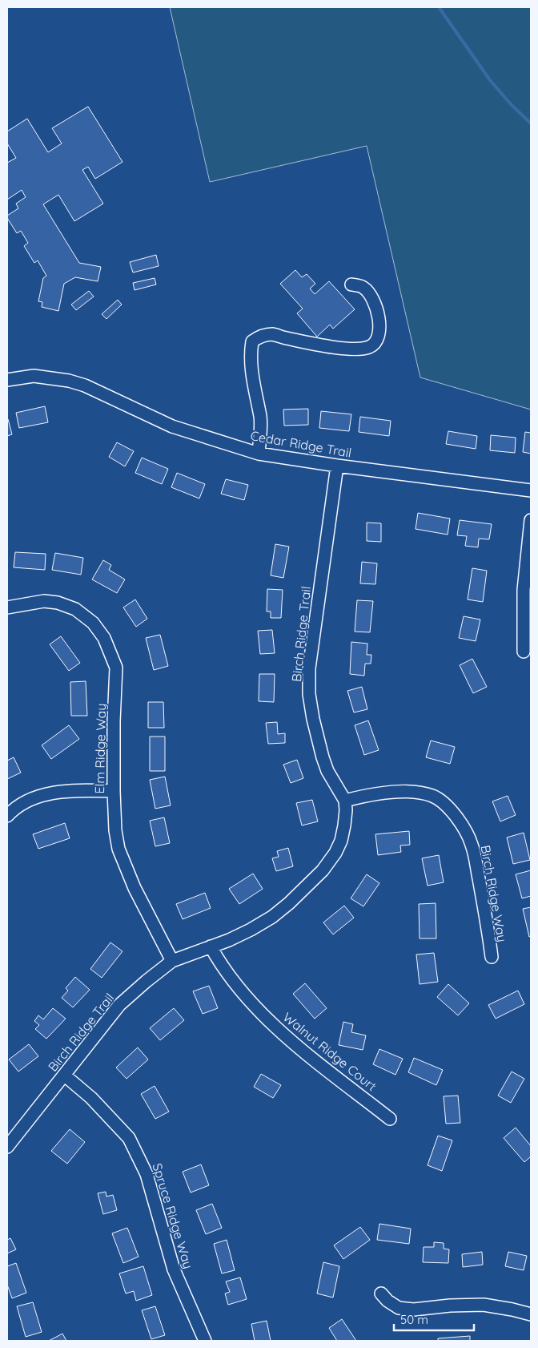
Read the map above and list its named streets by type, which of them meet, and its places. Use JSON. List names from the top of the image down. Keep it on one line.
{"streets":{"street":["Cedar Ridge Trail","Birch Ridge Trail","Elm Ridge Way","Birch Ridge Way","Walnut Ridge Court","Spruce Ridge Way"]},"crossings":[["Cedar Ridge Trail","Birch Ridge Trail"],["Birch Ridge Trail","Elm Ridge Way"],["Birch Ridge Trail","Birch Ridge Way"],["Birch Ridge Trail","Walnut Ridge Court"],["Birch Ridge Trail","Spruce Ridge Way"]],"scale_bar":"50 m"}
